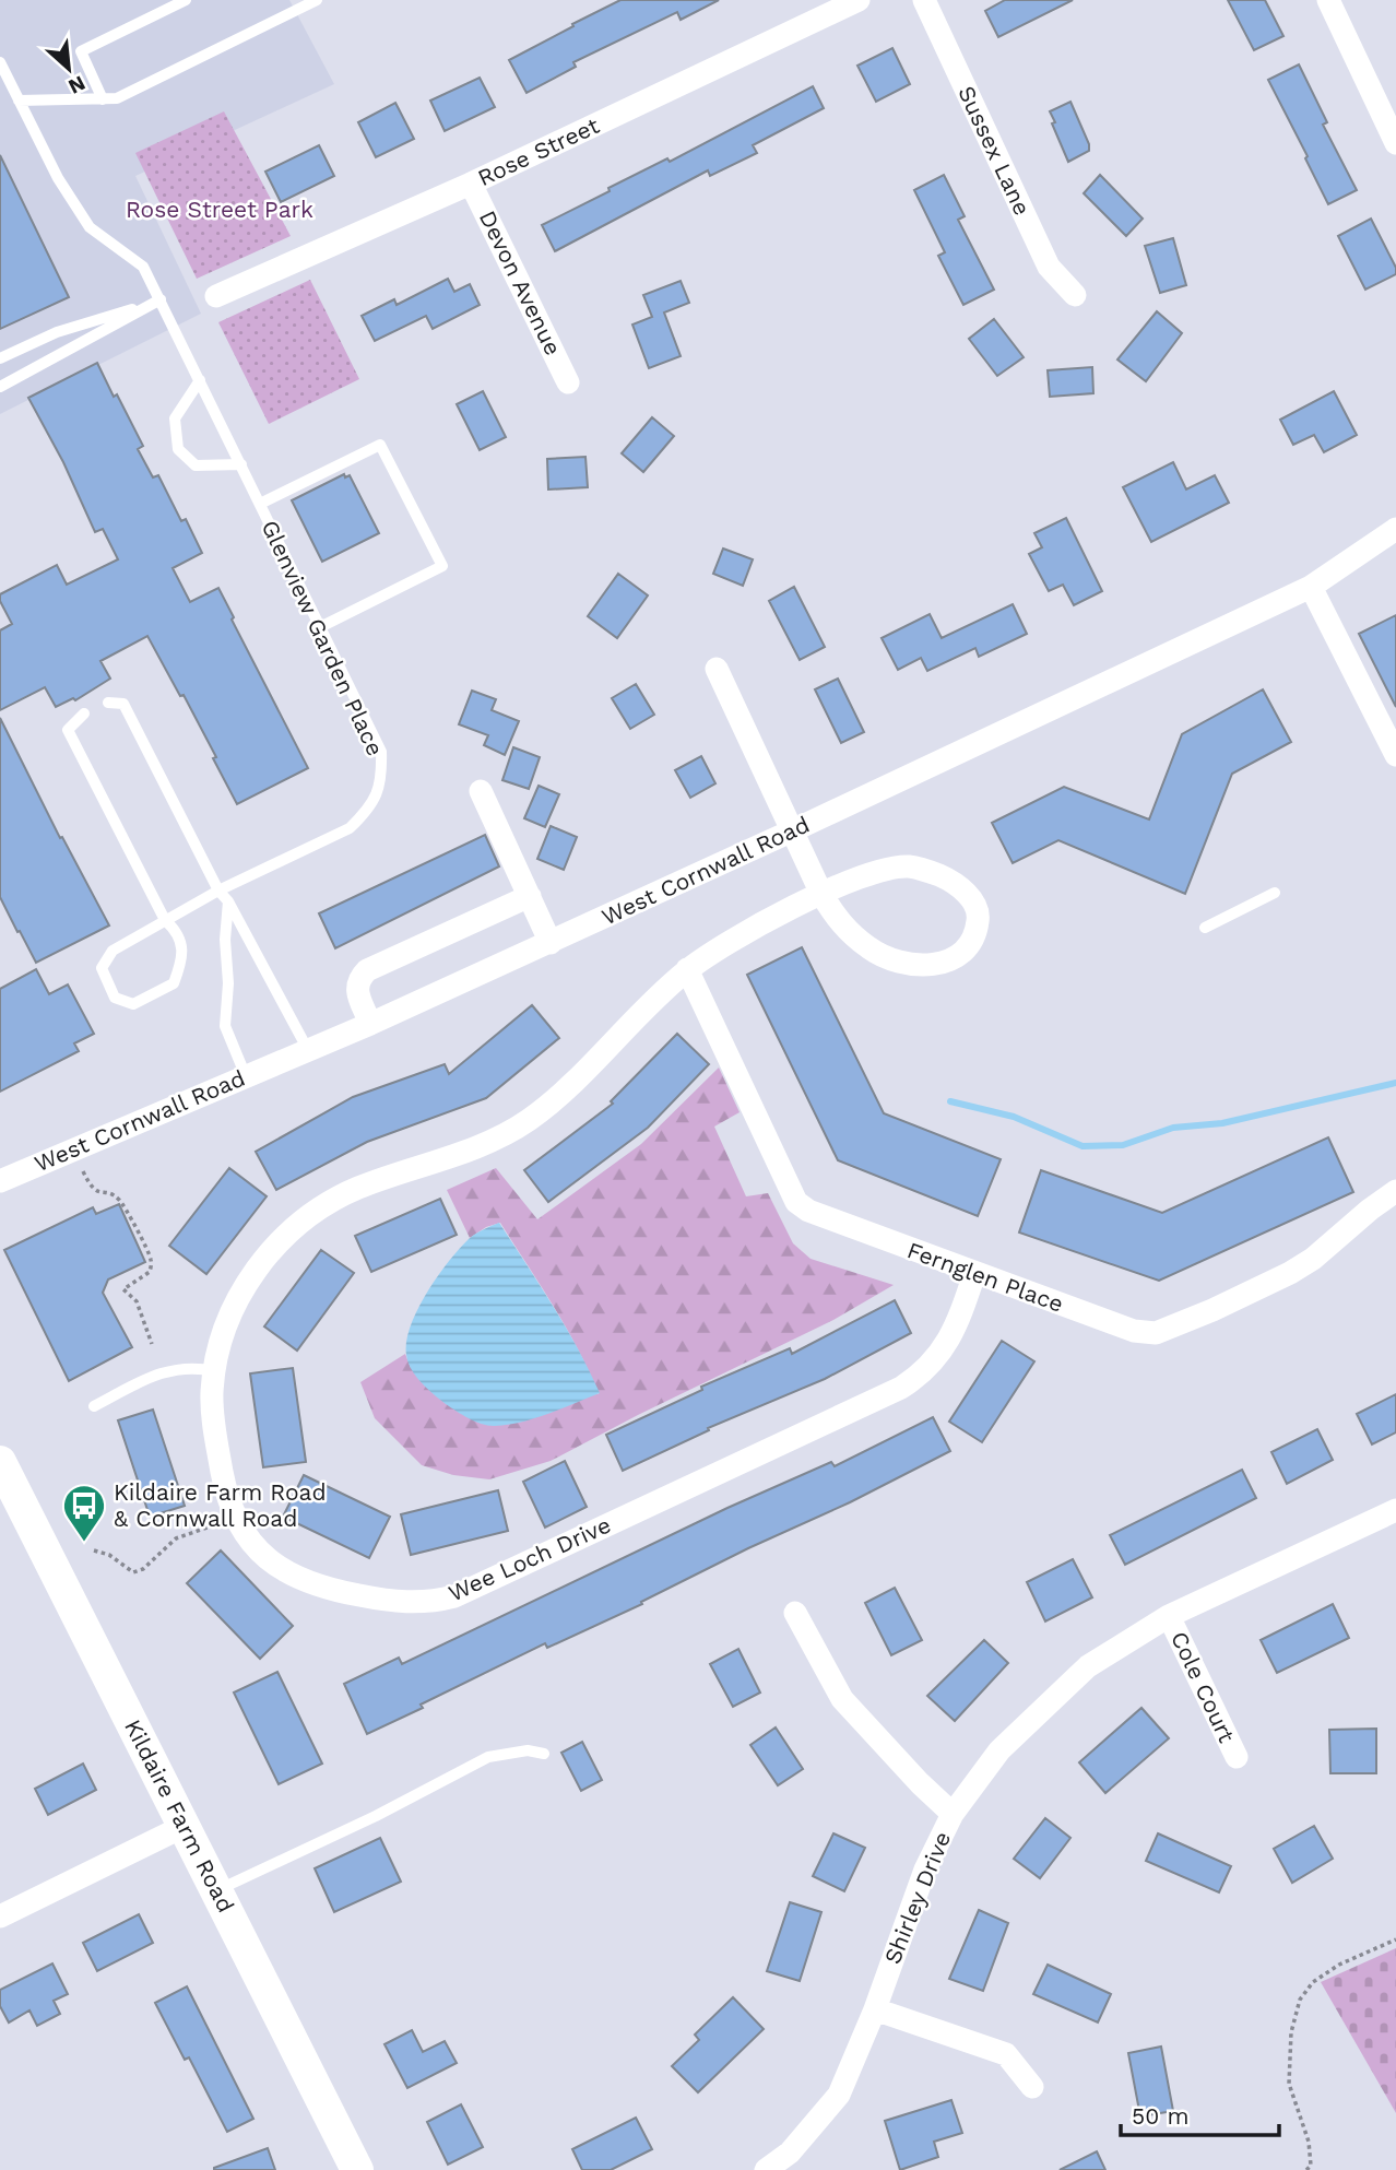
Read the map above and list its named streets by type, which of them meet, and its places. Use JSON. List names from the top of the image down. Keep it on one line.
{"streets":{"main road":["Kildaire Farm Road"],"street":["Sussex Lane","Rose Street","Devon Avenue","West Cornwall Road","Fernglen Place","Wee Loch Drive","Cole Court","Shirley Drive"],"lane":["Glenview Garden Place"]},"crossings":[["Rose Street","Devon Avenue"],["Fernglen Place","Wee Loch Drive"],["Cole Court","Shirley Drive"]],"parks":["Rose Street Park"],"places":{"bus stop":["Kildaire Farm Road & Cornwall Road"]},"scale_bar":"50 m","north":"bottom right"}
